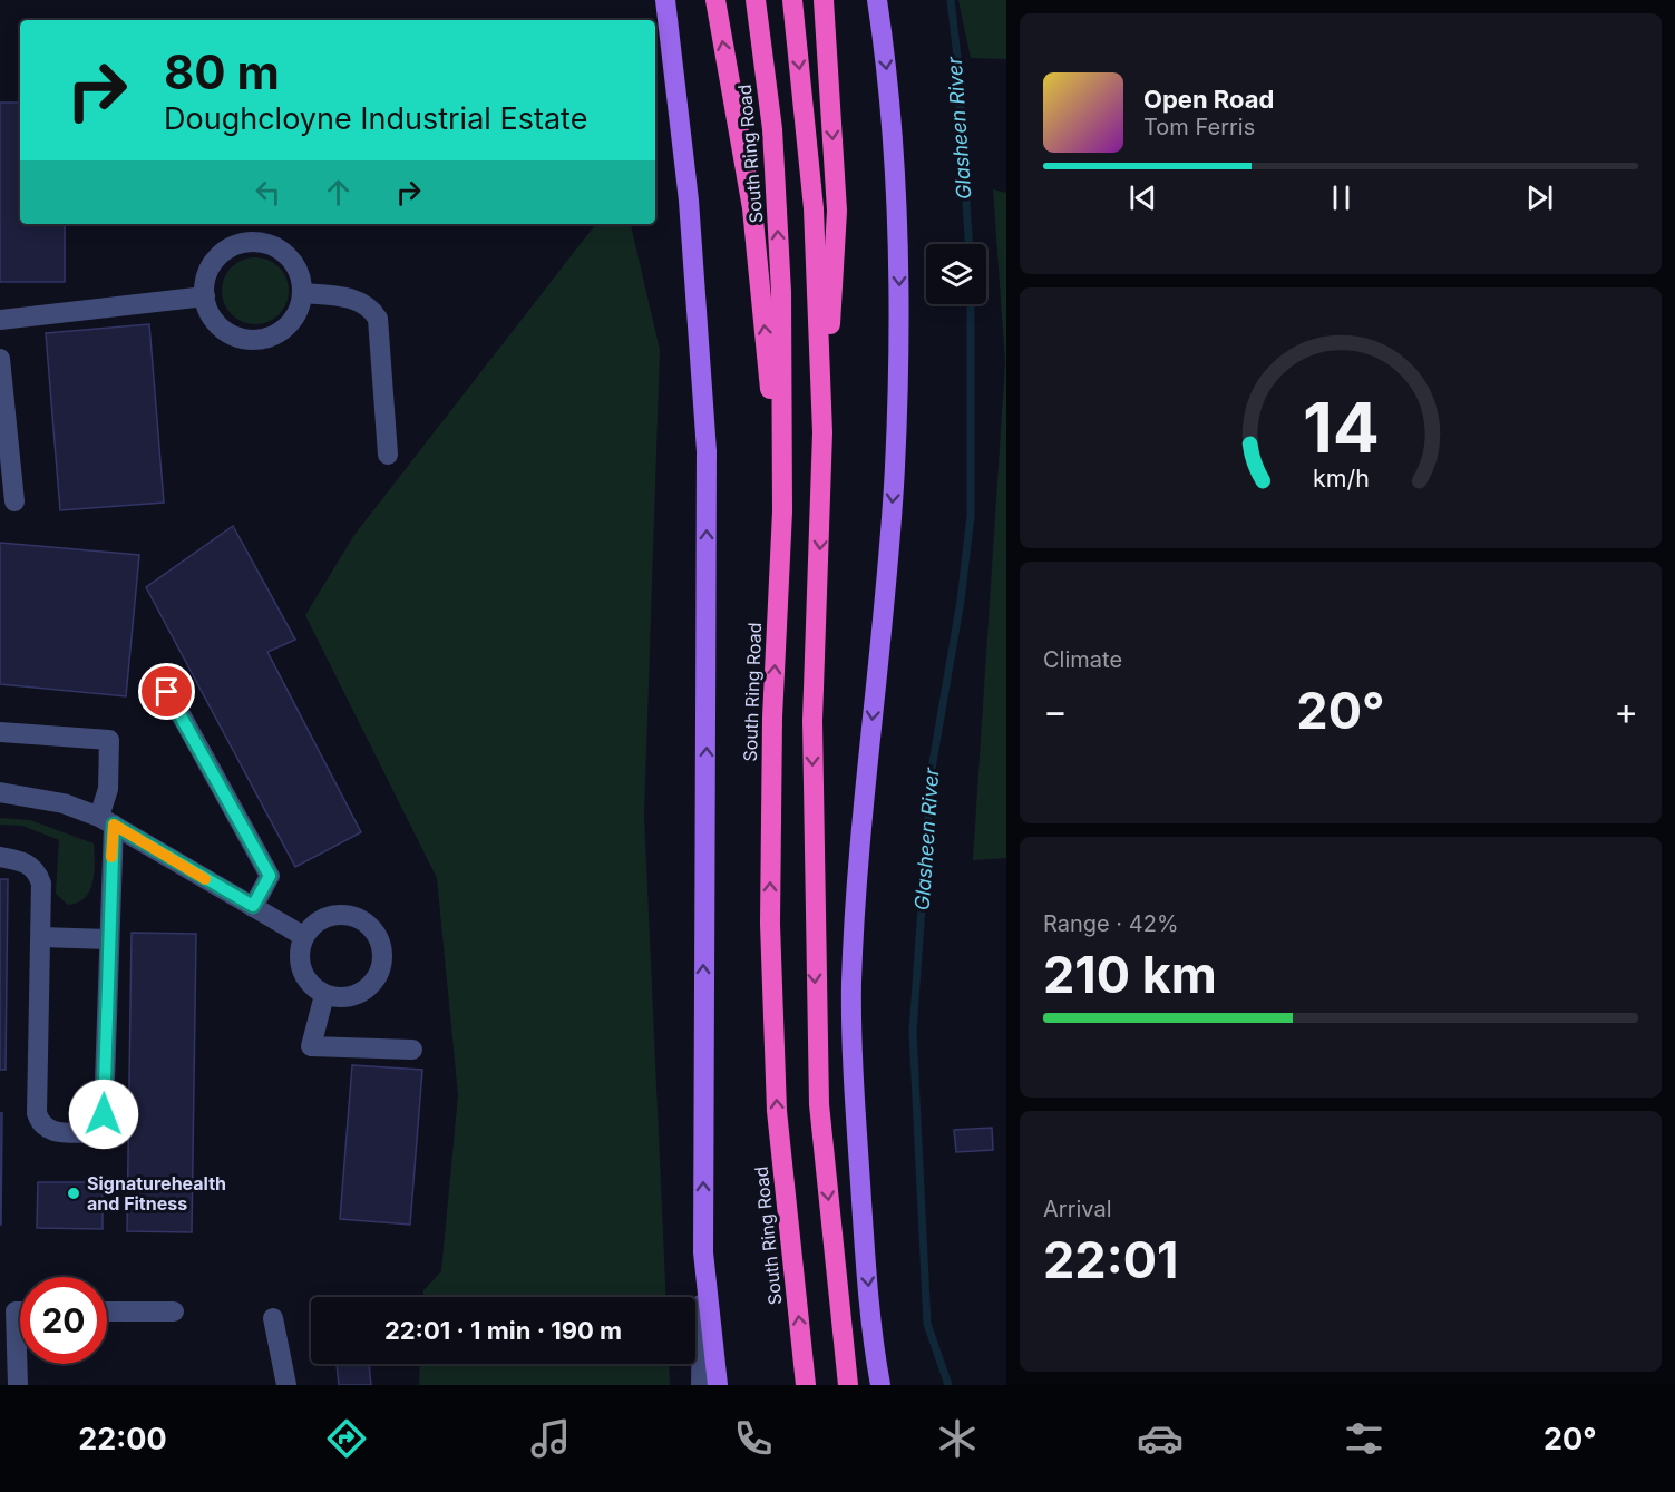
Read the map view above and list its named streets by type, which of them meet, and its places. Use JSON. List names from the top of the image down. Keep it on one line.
{"streets":{"highway":["South Ring Road"]},"water":["Glasheen River"],"places":["Signaturehealth and Fitness"],"page":{"turn":["80 m","Doughcloyne Industrial Estate"],"song":["Open Road","Tom Ferris"],"tile":["Climate",["Range · 42%","210 km"],["Arrival","22:01"]],"heat":["−","20°","+"],"limit":"20","trip":"22:01 · 1 min · 190 m","tabs":["22:00","20°"],"gauge":["14","km/h"]}}
